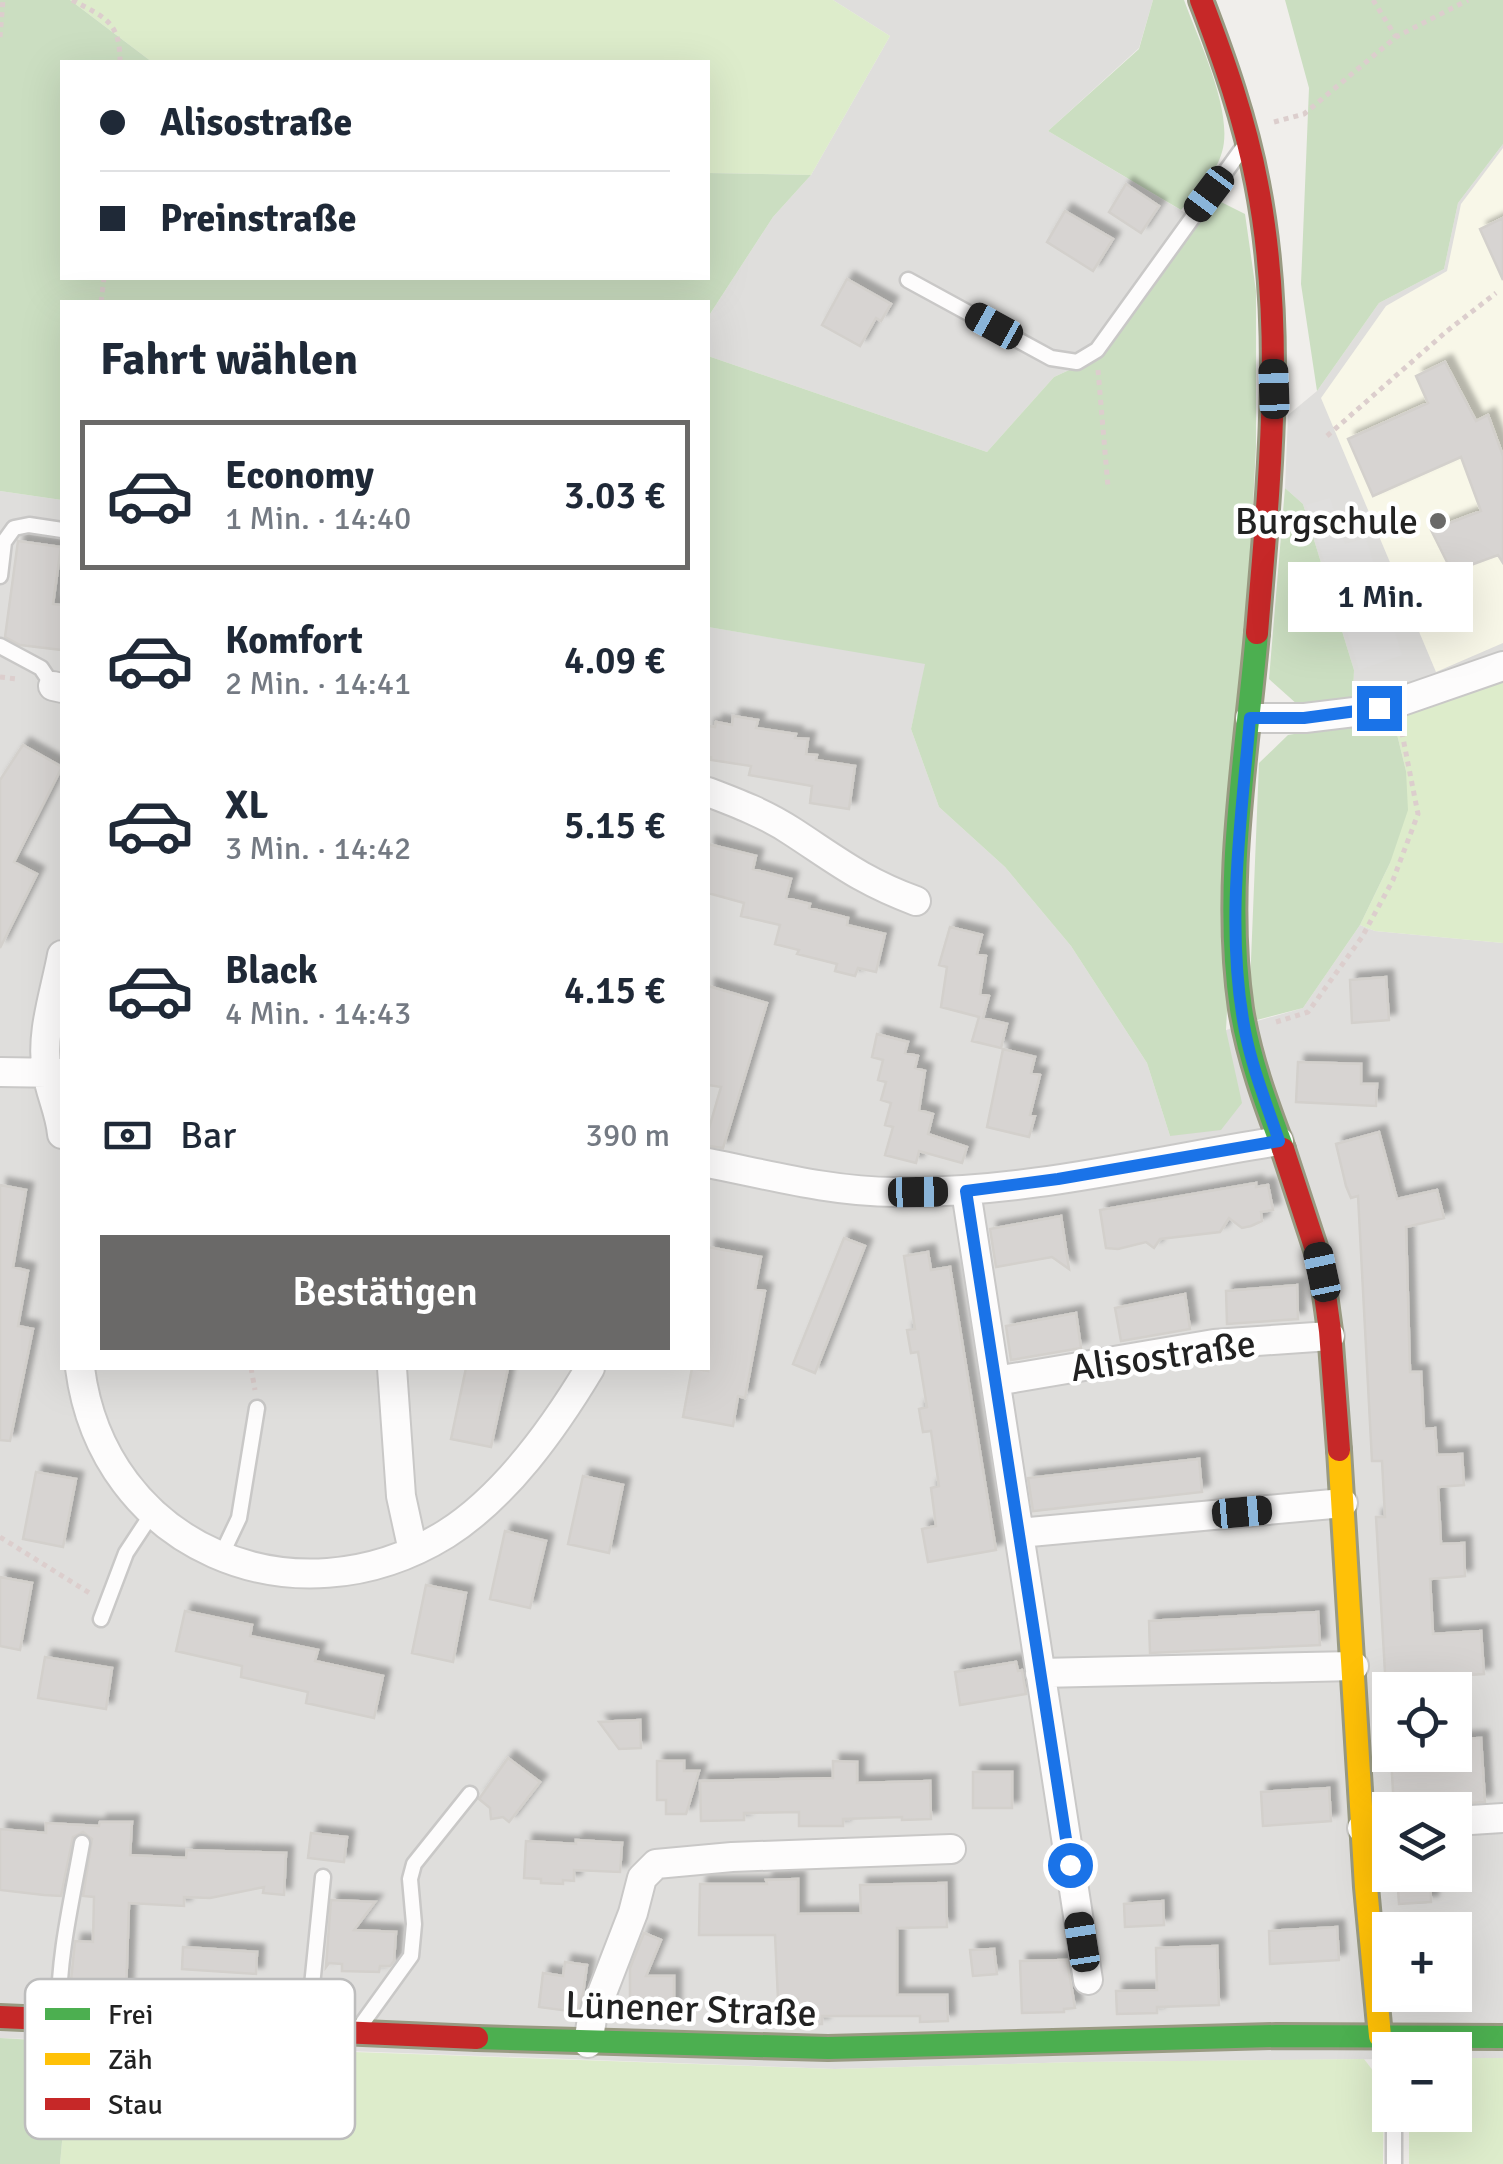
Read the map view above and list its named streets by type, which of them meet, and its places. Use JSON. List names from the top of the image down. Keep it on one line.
{"streets":{"street":["Alisostraße","Lünener Straße"]},"places":["Burgschule"],"legend":["Frei","Zäh","Stau"],"page":{"banner":["Alisostraße","Preinstraße"],"heading":"Fahrt wählen","list":[{"name":"Economy","note":"1 Min. · 14:40","value":"3.03 €"},{"name":"Komfort","note":"2 Min. · 14:41","value":"4.09 €"},{"name":"XL","note":"3 Min. · 14:42","value":"5.15 €"},{"name":"Black","note":"4 Min. · 14:43","value":"4.15 €"}],"bubble":"1 Min.","pay":["Bar","390 m"],"buttons":"Bestätigen","map_buttons":["+","−"]}}
